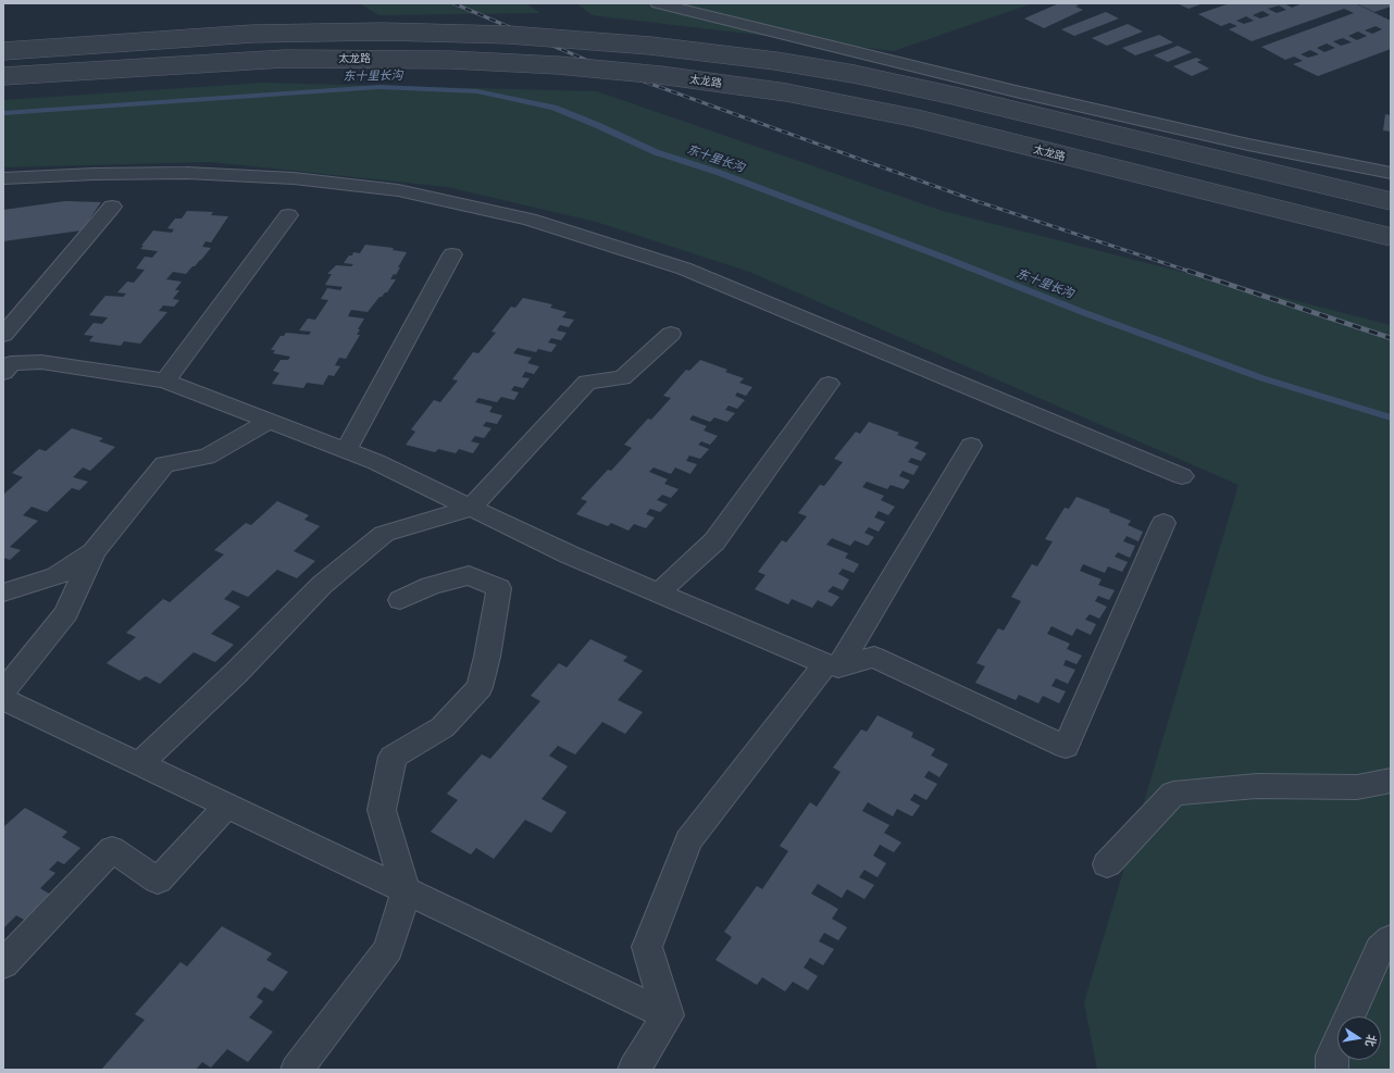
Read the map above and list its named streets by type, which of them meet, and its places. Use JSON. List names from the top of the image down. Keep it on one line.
{"streets":{"street":["太龙路"]},"water":["东十里长沟"],"north":"right"}
